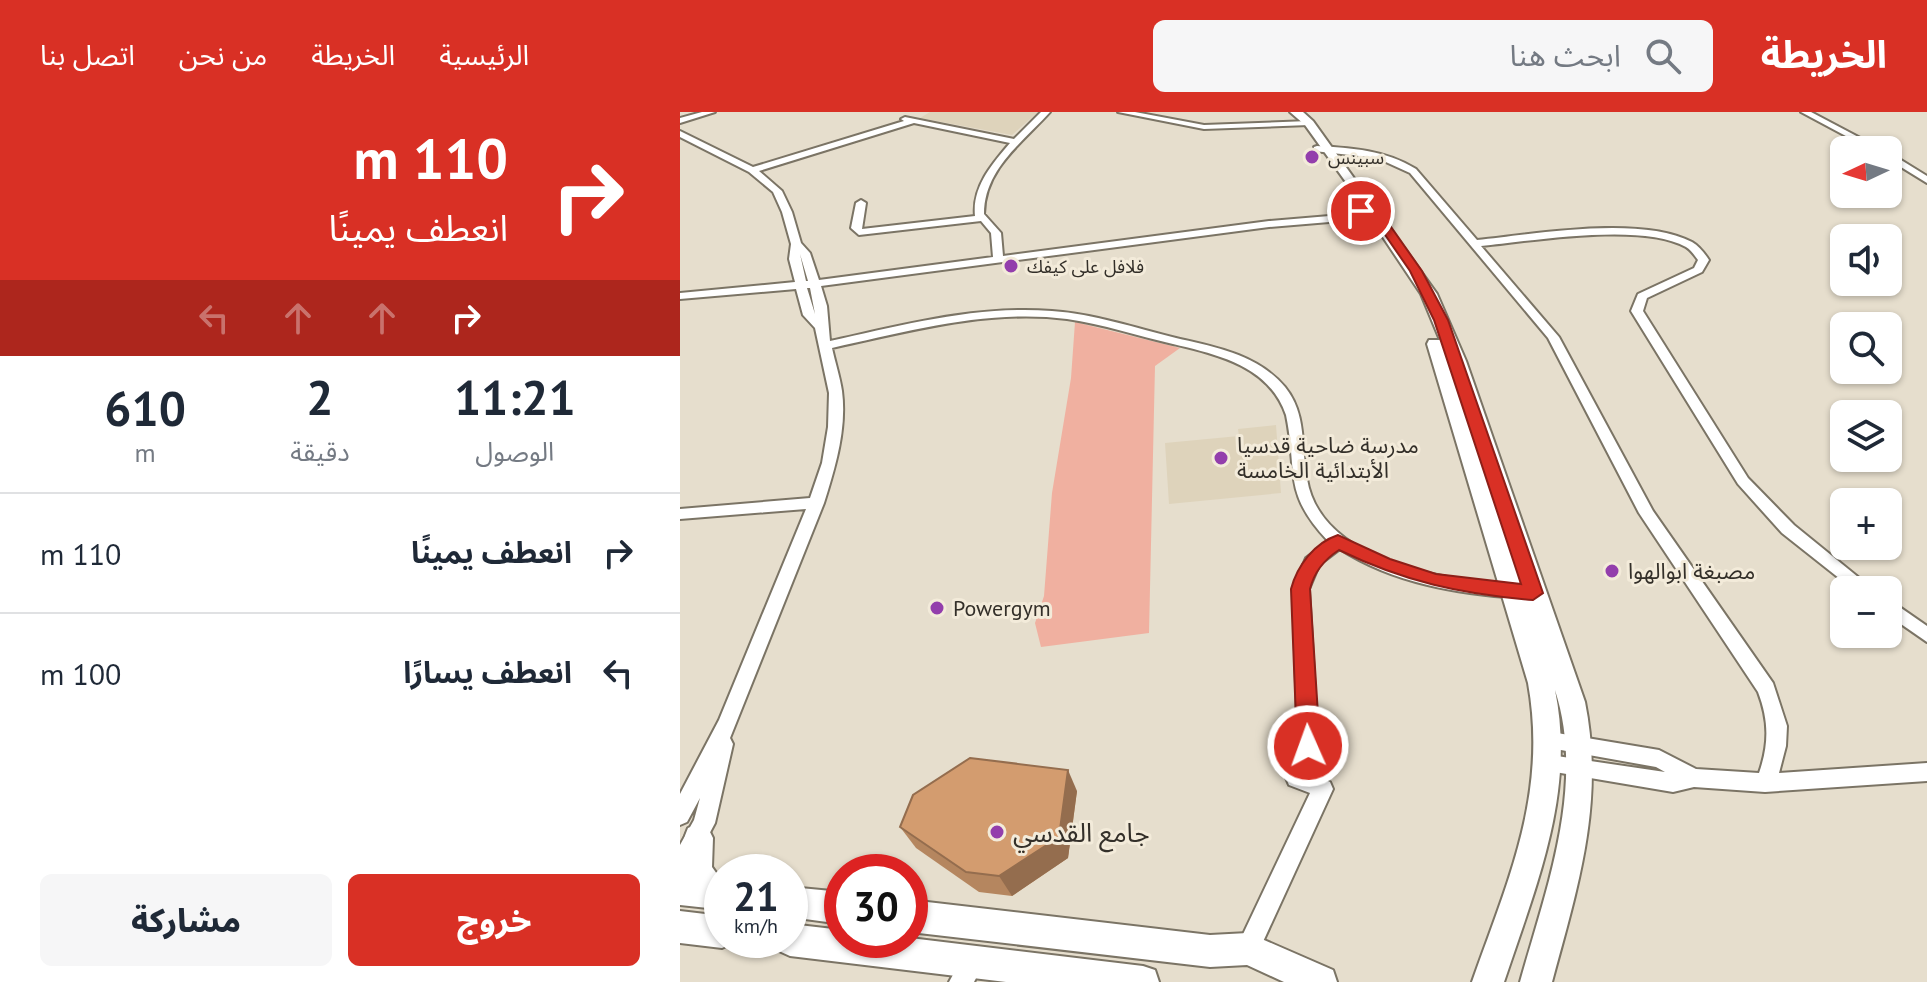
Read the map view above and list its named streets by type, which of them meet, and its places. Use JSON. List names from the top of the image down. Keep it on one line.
{"places":["سبينس","فلافل على كيفك","مدرسة ضاحية قدسيا الأبتدائية الخامسة","مصبغة ابوالهوا","Powergym","جامع القدسي"],"north":"left","page":{"header":"الخريطة","search":"ابحث هنا","nav":["الرئيسية","الخريطة","من نحن","اتصل بنا"],"turn":["110 m","انعطف يمينًا"],"map_buttons":["+","−"],"eta":["11:21","الوصول","2","دقيقة","610","m"],"list":[{"name":"انعطف يمينًا","value":"110 m"},{"name":"انعطف يسارًا","value":"100 m"}],"speed":"21 km/h","limit":"30","buttons":["خروج","مشاركة"]}}
